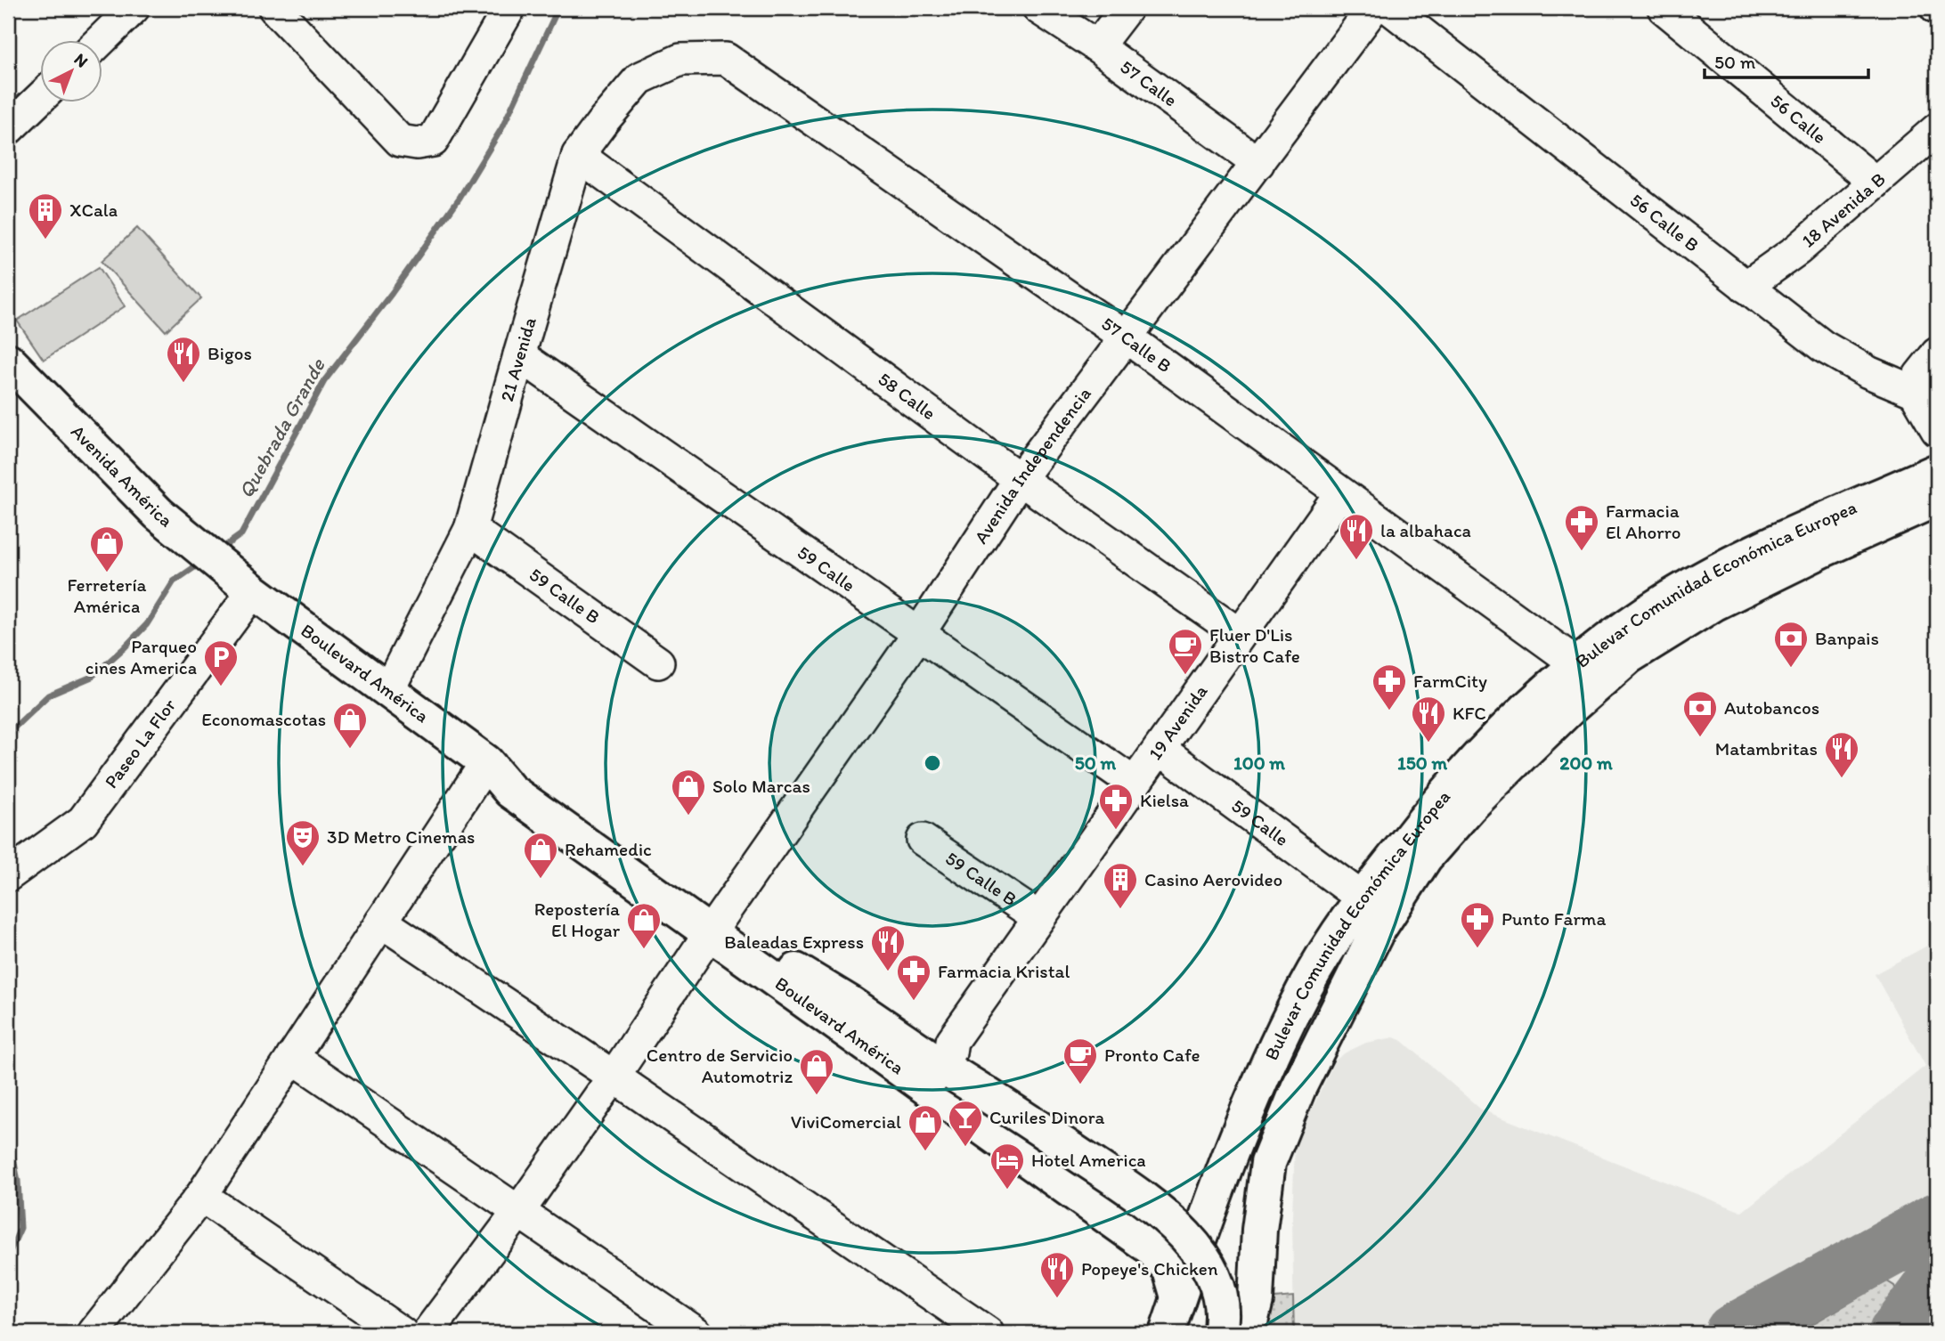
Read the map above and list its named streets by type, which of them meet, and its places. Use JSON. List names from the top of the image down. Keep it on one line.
{"streets":{"main road":["Avenida América","Bulevar Comunidad Económica Europea","Boulevard América"],"street":["57 Calle","56 Calle","18 Avenida B","56 Calle B","57 Calle B","21 Avenida","58 Calle","Avenida Independencia","59 Calle","59 Calle B","19 Avenida","Paseo La Flor"]},"crossings":[["57 Calle","Avenida Independencia"],["56 Calle","18 Avenida B"],["18 Avenida B","56 Calle B"],["57 Calle B","21 Avenida"],["57 Calle B","Avenida Independencia"],["57 Calle B","Bulevar Comunidad Económica Europea"],["57 Calle B","19 Avenida"],["21 Avenida","58 Calle"],["21 Avenida","59 Calle"],["21 Avenida","59 Calle B"],["21 Avenida","Boulevard América"],["58 Calle","Avenida Independencia"],["58 Calle","19 Avenida"],["Avenida Independencia","59 Calle"],["Avenida Independencia","Boulevard América"],["Avenida América","Boulevard América"],["Avenida América","Paseo La Flor"],["59 Calle","Bulevar Comunidad Económica Europea"],["59 Calle","19 Avenida"],["Bulevar Comunidad Económica Europea","Boulevard América"],["59 Calle B","19 Avenida"],["Boulevard América","Paseo La Flor"]],"water":["Quebrada Grande"],"places":{"building":["XCala","Casino Aerovideo"],"restaurant":["Bigos","la albahaca","KFC","Matambritas","Baleadas Express","Popeye's Chicken"],"pharmacy":["Farmacia El Ahorro","FarmCity","Kielsa","Punto Farma","Farmacia Kristal"],"shop":["Ferretería América","Economascotas","Solo Marcas","Rehamedic","Repostería El Hogar","Centro de Servicio Automotriz","ViviComercial"],"bank":["Banpais","Autobancos"],"cafe":["Fluer D'Lis Bistro Cafe","Pronto Cafe"],"parking":["Parqueo cines America"],"theatre":["3D Metro Cinemas"],"bar":["Curiles Dinora"],"hotel":["Hotel America"]},"scale_bar":"50 m","north":"top right","rings":["50 m","100 m","150 m","200 m"]}
